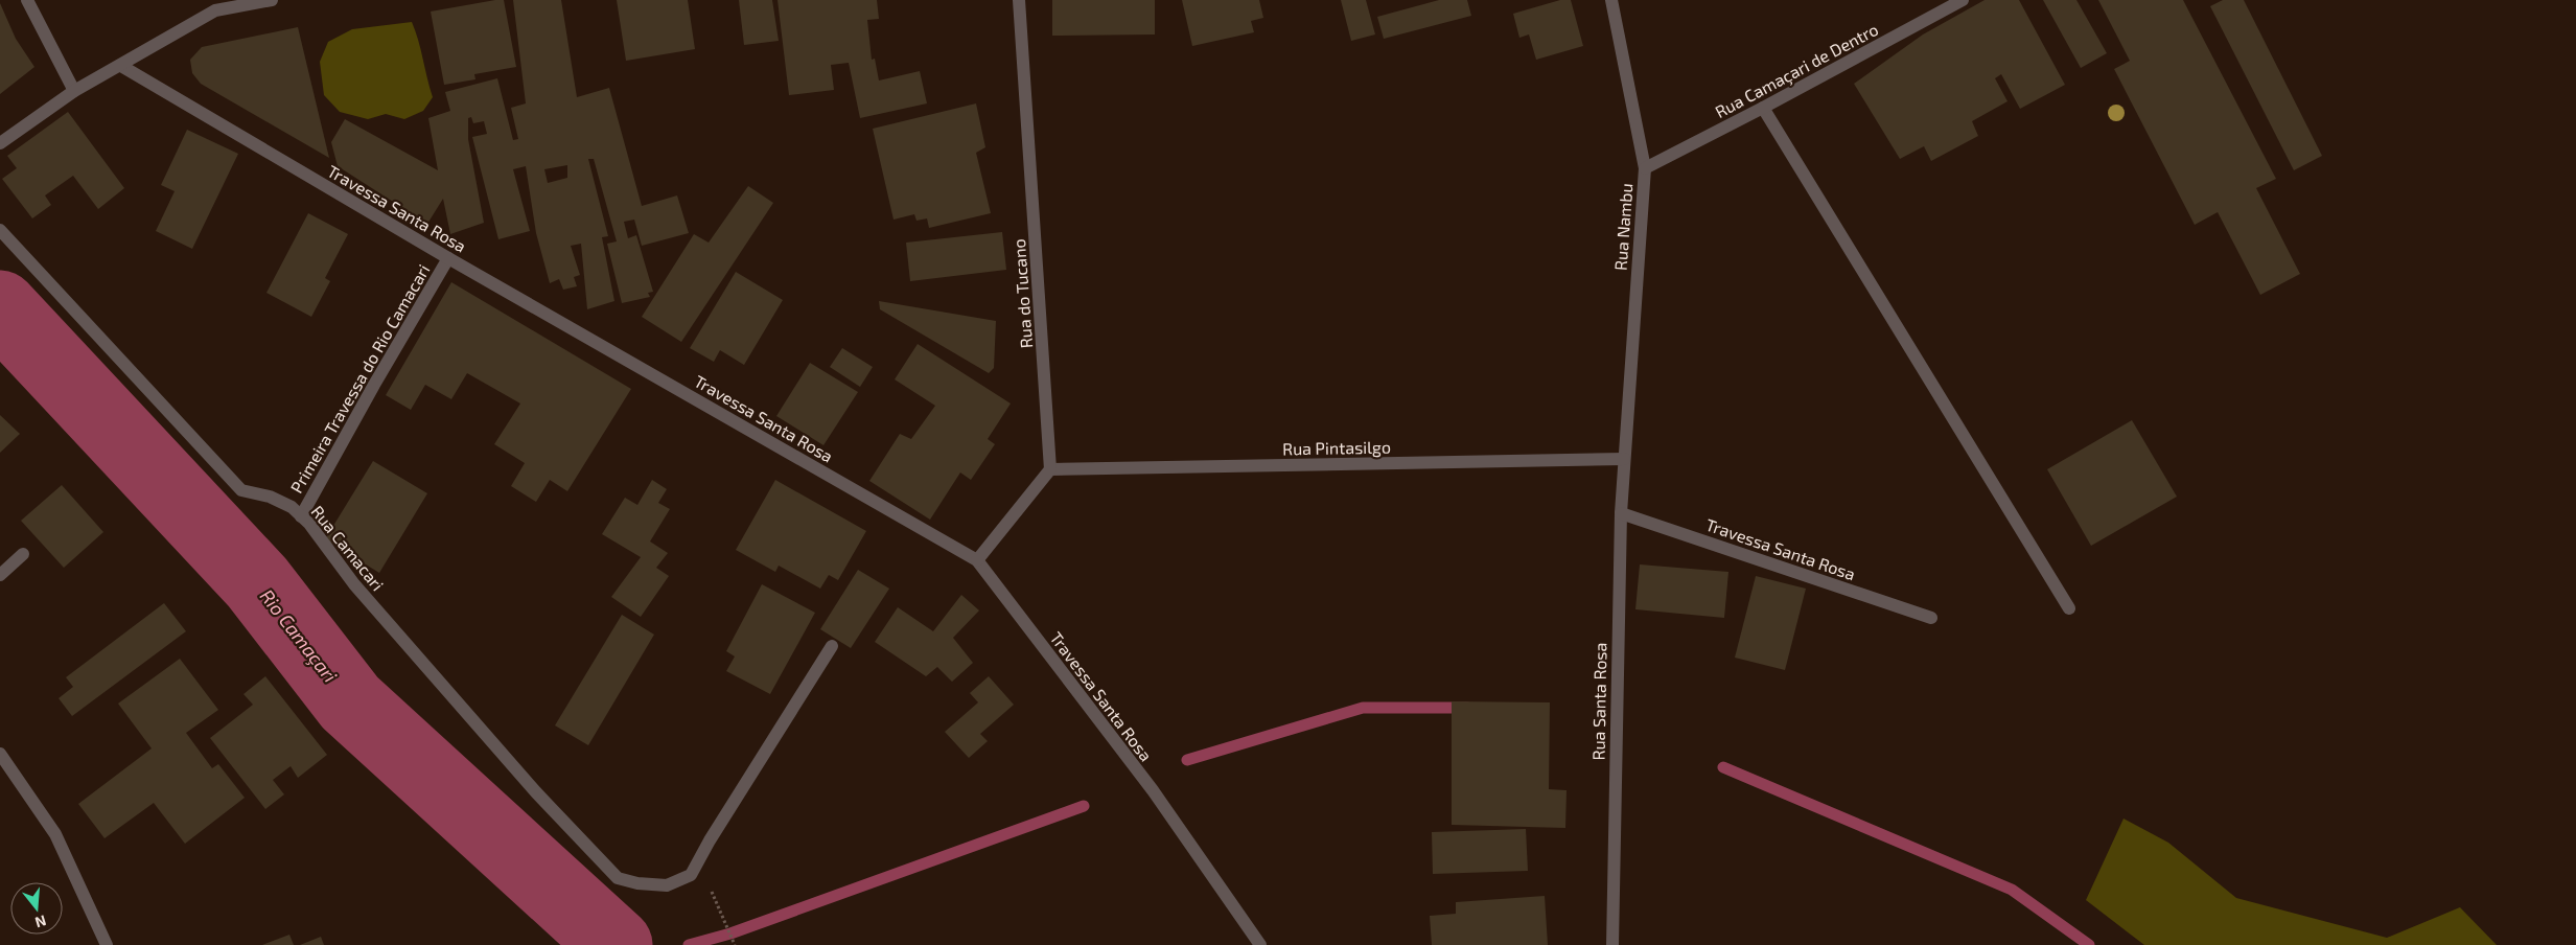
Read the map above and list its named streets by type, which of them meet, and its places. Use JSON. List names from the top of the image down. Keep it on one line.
{"streets":{"street":["Rua Camaçari de Dentro","Travessa Santa Rosa","Rua Nambu","Rua do Tucano","Primeira Travessa do Rio Camacari","Rua Pintasilgo","Rua Camacari","Rua Santa Rosa"]},"crossings":[["Rua Camaçari de Dentro","Rua Nambu"],["Travessa Santa Rosa","Primeira Travessa do Rio Camacari"],["Travessa Santa Rosa","Rua Santa Rosa"],["Rua Nambu","Rua Pintasilgo"],["Rua Nambu","Rua Santa Rosa"],["Rua do Tucano","Rua Pintasilgo"],["Primeira Travessa do Rio Camacari","Rua Camacari"],["Rua Pintasilgo","Rua Santa Rosa"]],"water":["Rio Camaçari"],"north":"bottom"}
